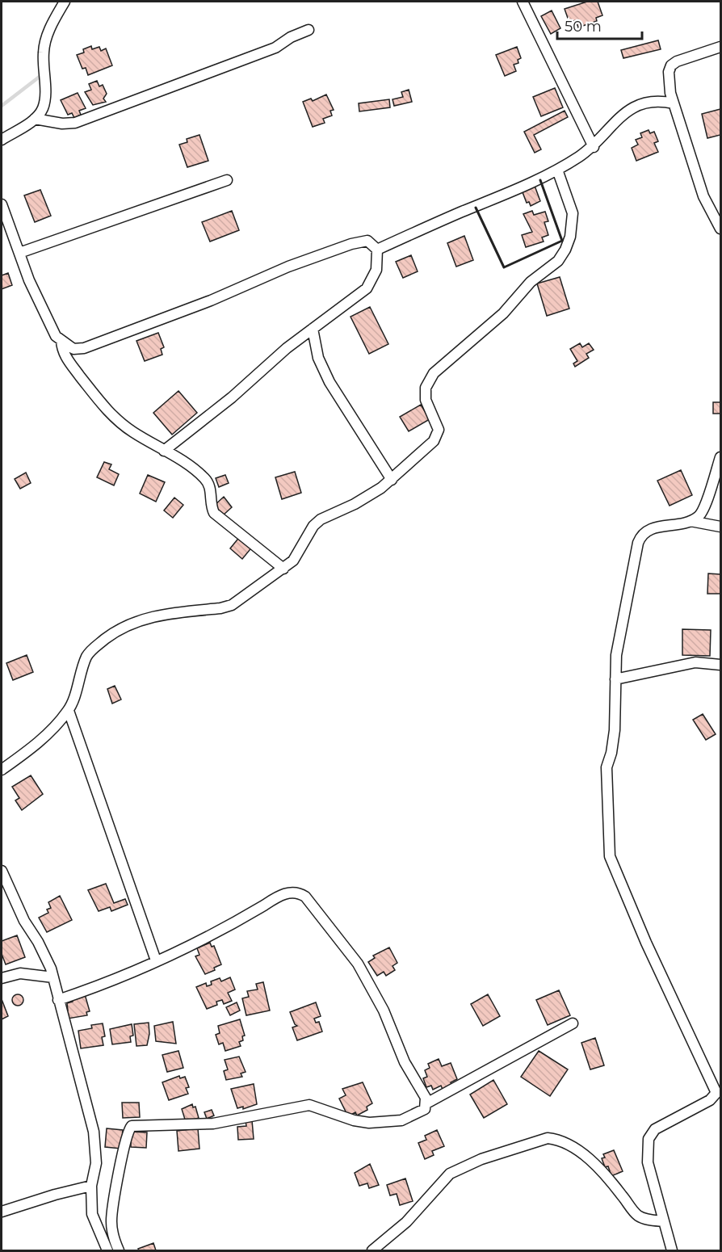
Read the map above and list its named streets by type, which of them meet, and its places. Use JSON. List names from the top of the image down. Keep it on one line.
{"scale_bar":"50 m"}
